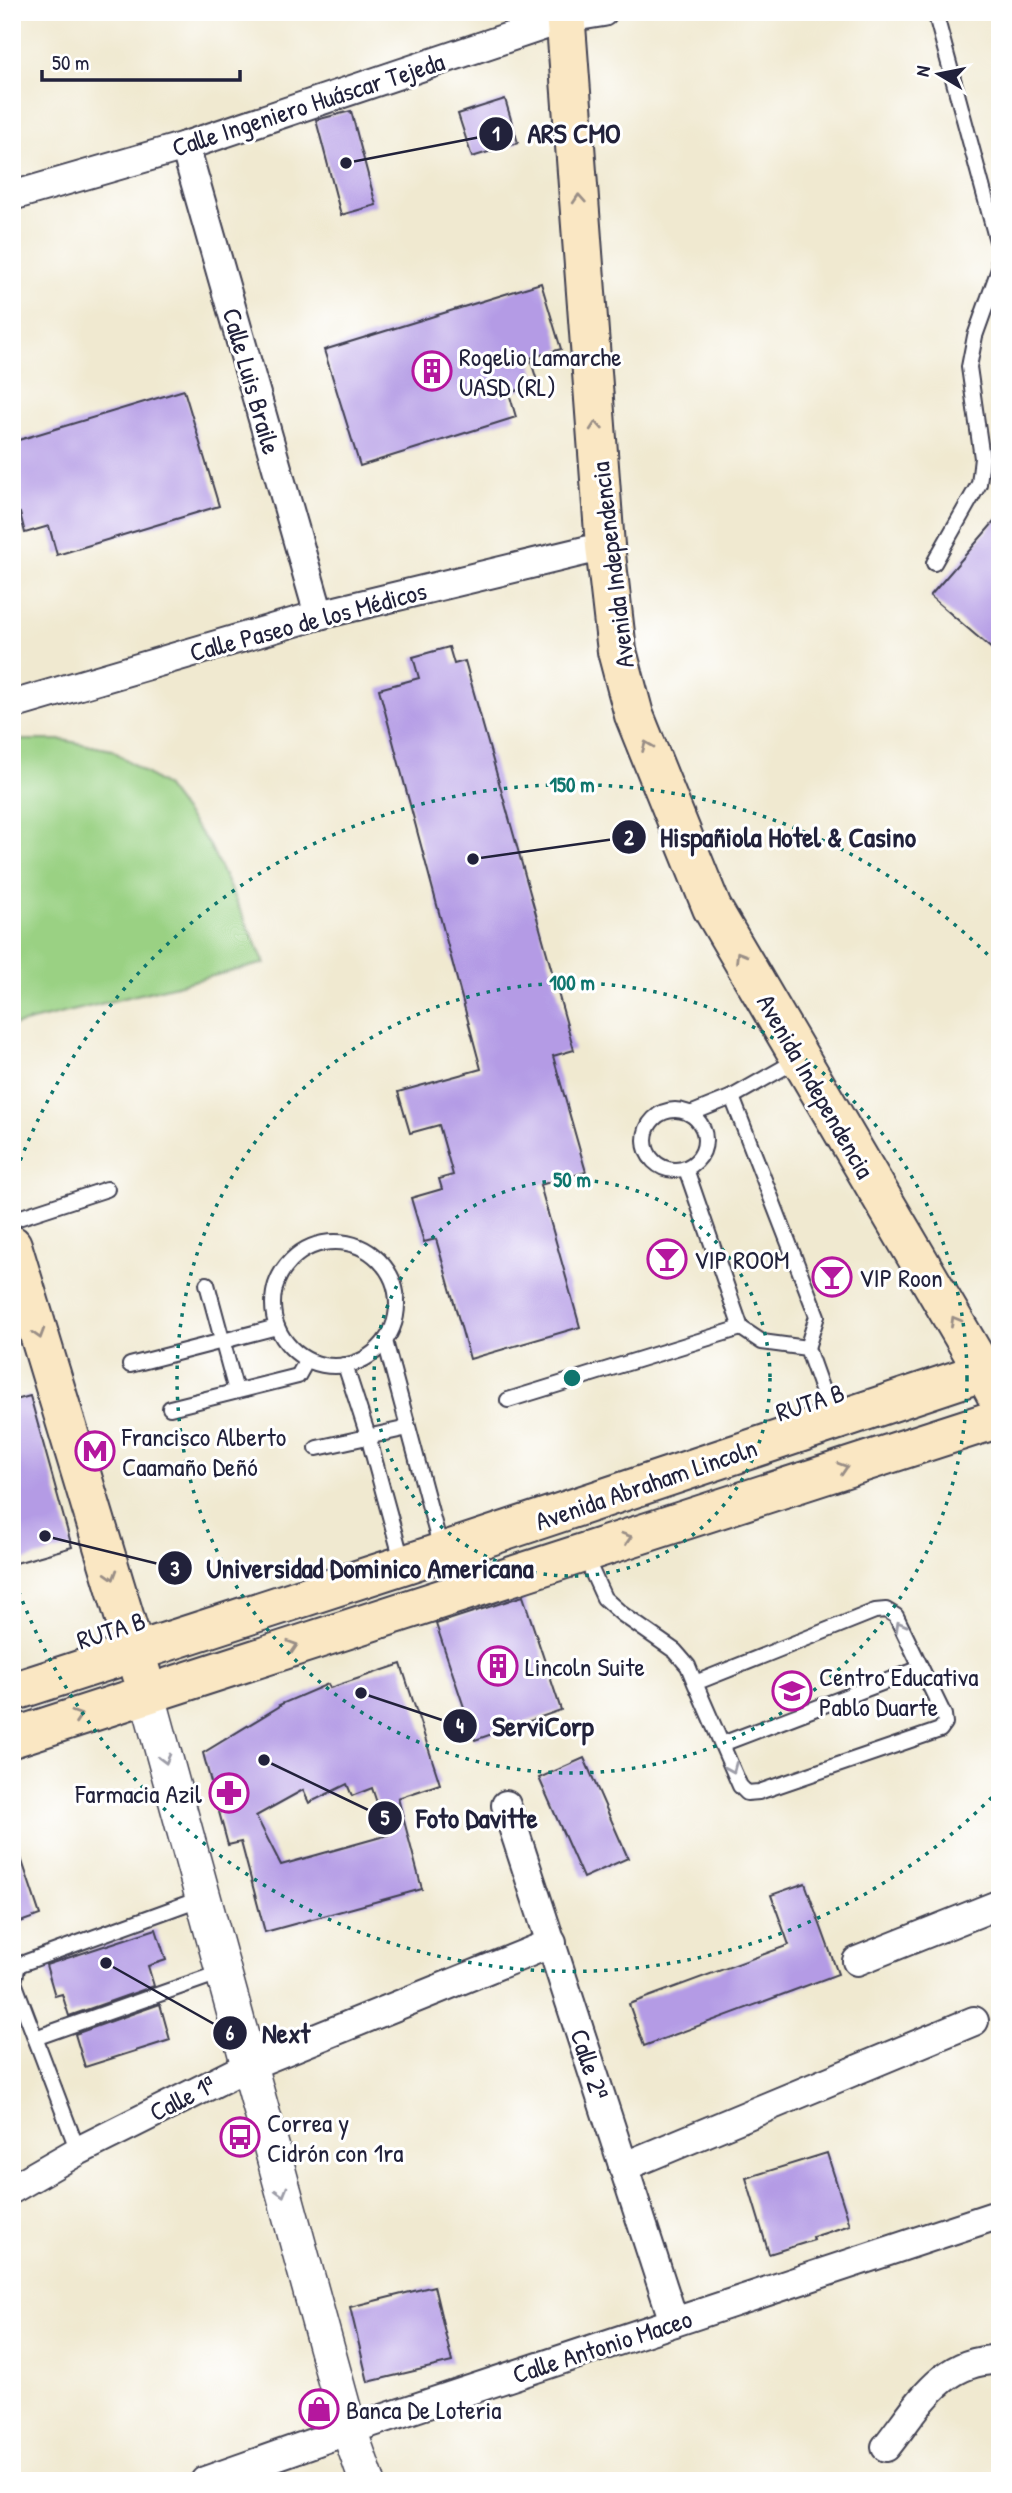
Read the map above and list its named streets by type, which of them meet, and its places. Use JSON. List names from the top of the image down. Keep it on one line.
{"streets":{"main road":["Avenida Independencia","Avenida Abraham Lincoln"],"street":["Calle Ingeniero Huáscar Tejeda","Calle Luis Braile","Calle Paseo de los Médicos","Calle 2ª","Calle 1ª","Calle Antonio Maceo"],"lane":["RUTA B"]},"crossings":[["Calle Ingeniero Huáscar Tejeda","Calle Luis Braile"],["Calle Ingeniero Huáscar Tejeda","Avenida Independencia"],["Calle Luis Braile","Calle Paseo de los Médicos"],["Avenida Independencia","Calle Paseo de los Médicos"],["Avenida Independencia","RUTA B"],["RUTA B","Avenida Abraham Lincoln"],["Calle 2ª","Calle 1ª"],["Calle 2ª","Calle Antonio Maceo"]],"one_way":["Avenida Independencia"],"places":{"other":["ARS CMO","Hispañiola Hotel & Casino","Universidad Dominico Americana","ServiCorp","Foto Davitte","Next"],"building":["Rogelio Lamarche UASD (RL)","Lincoln Suite"],"bar":["VIP ROOM","VIP Roon"],"metro station":["Francisco Alberto Caamaño Deñó"],"school or university":["Centro Educativa Pablo Duarte"],"pharmacy":["Farmacia Azil"],"bus stop":["Correa y Cidrón con 1ra"],"shop":["Banca De Loteria"]},"scale_bar":"50 m","north":"left","rings":["150 m","100 m","50 m"]}
